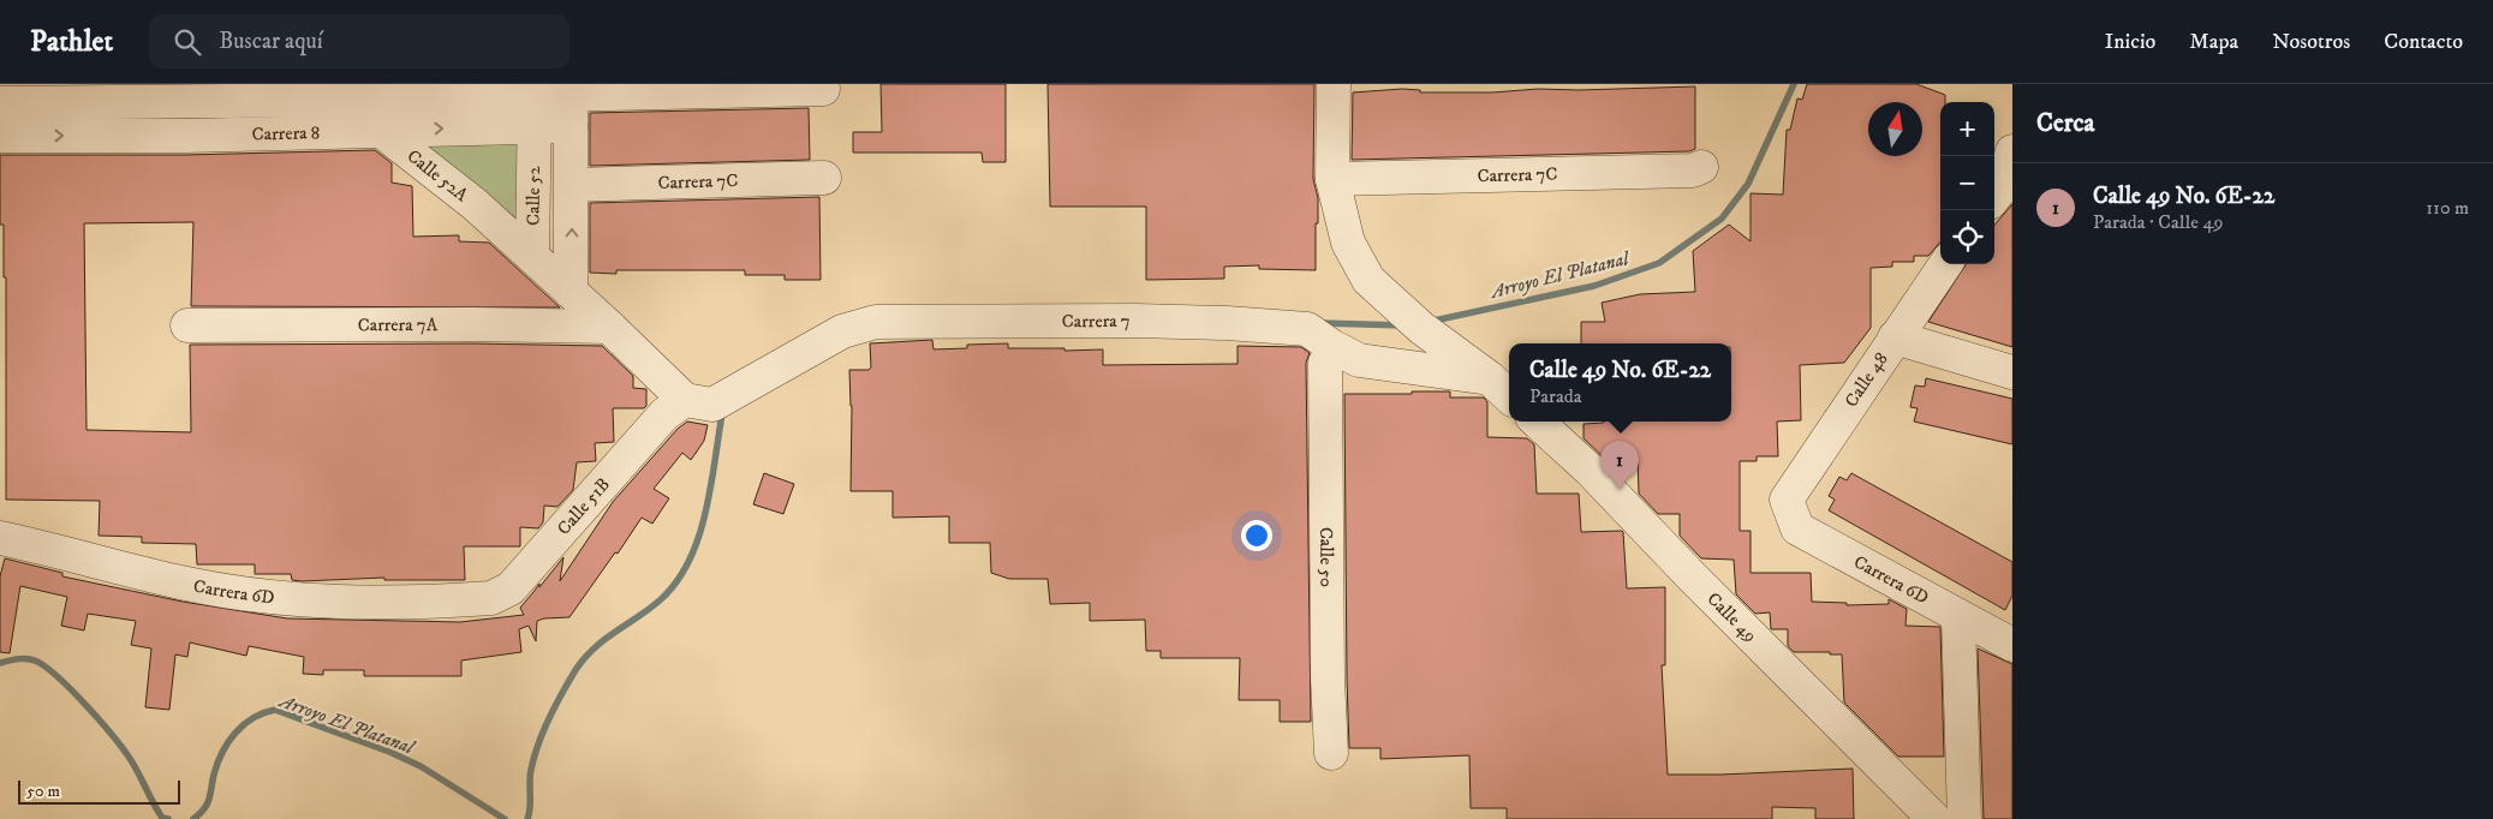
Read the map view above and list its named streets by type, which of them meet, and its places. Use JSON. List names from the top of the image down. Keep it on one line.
{"streets":{"street":["Carrera 8","Carrera 7C","Calle 52A","Calle 52","Carrera 7","Carrera 7A","Calle 48","Calle 51B","Calle 50","Carrera 6D","Calle 49"]},"crossings":[["Carrera 8","Calle 52A"],["Carrera 8","Calle 52"],["Carrera 7C","Calle 52"],["Calle 52A","Calle 52"],["Carrera 7","Calle 51B"],["Calle 48","Carrera 6D"],["Calle 51B","Carrera 6D"]],"water":["Arroyo El Platanal"],"scale_bar":"50 m","north":"top","page":{"header":"Pathlet","search":"Buscar aquí","nav":["Inicio","Mapa","Nosotros","Contacto"],"heading":"Cerca","map_buttons":["+","−"],"list":[{"mark":"1","name":"Calle 49 No. 6E-22","note":"Parada · Calle 49","value":"110 m"}],"popup":["Calle 49 No. 6E-22","Parada"],"pins":"1","scale":"50 m"}}
